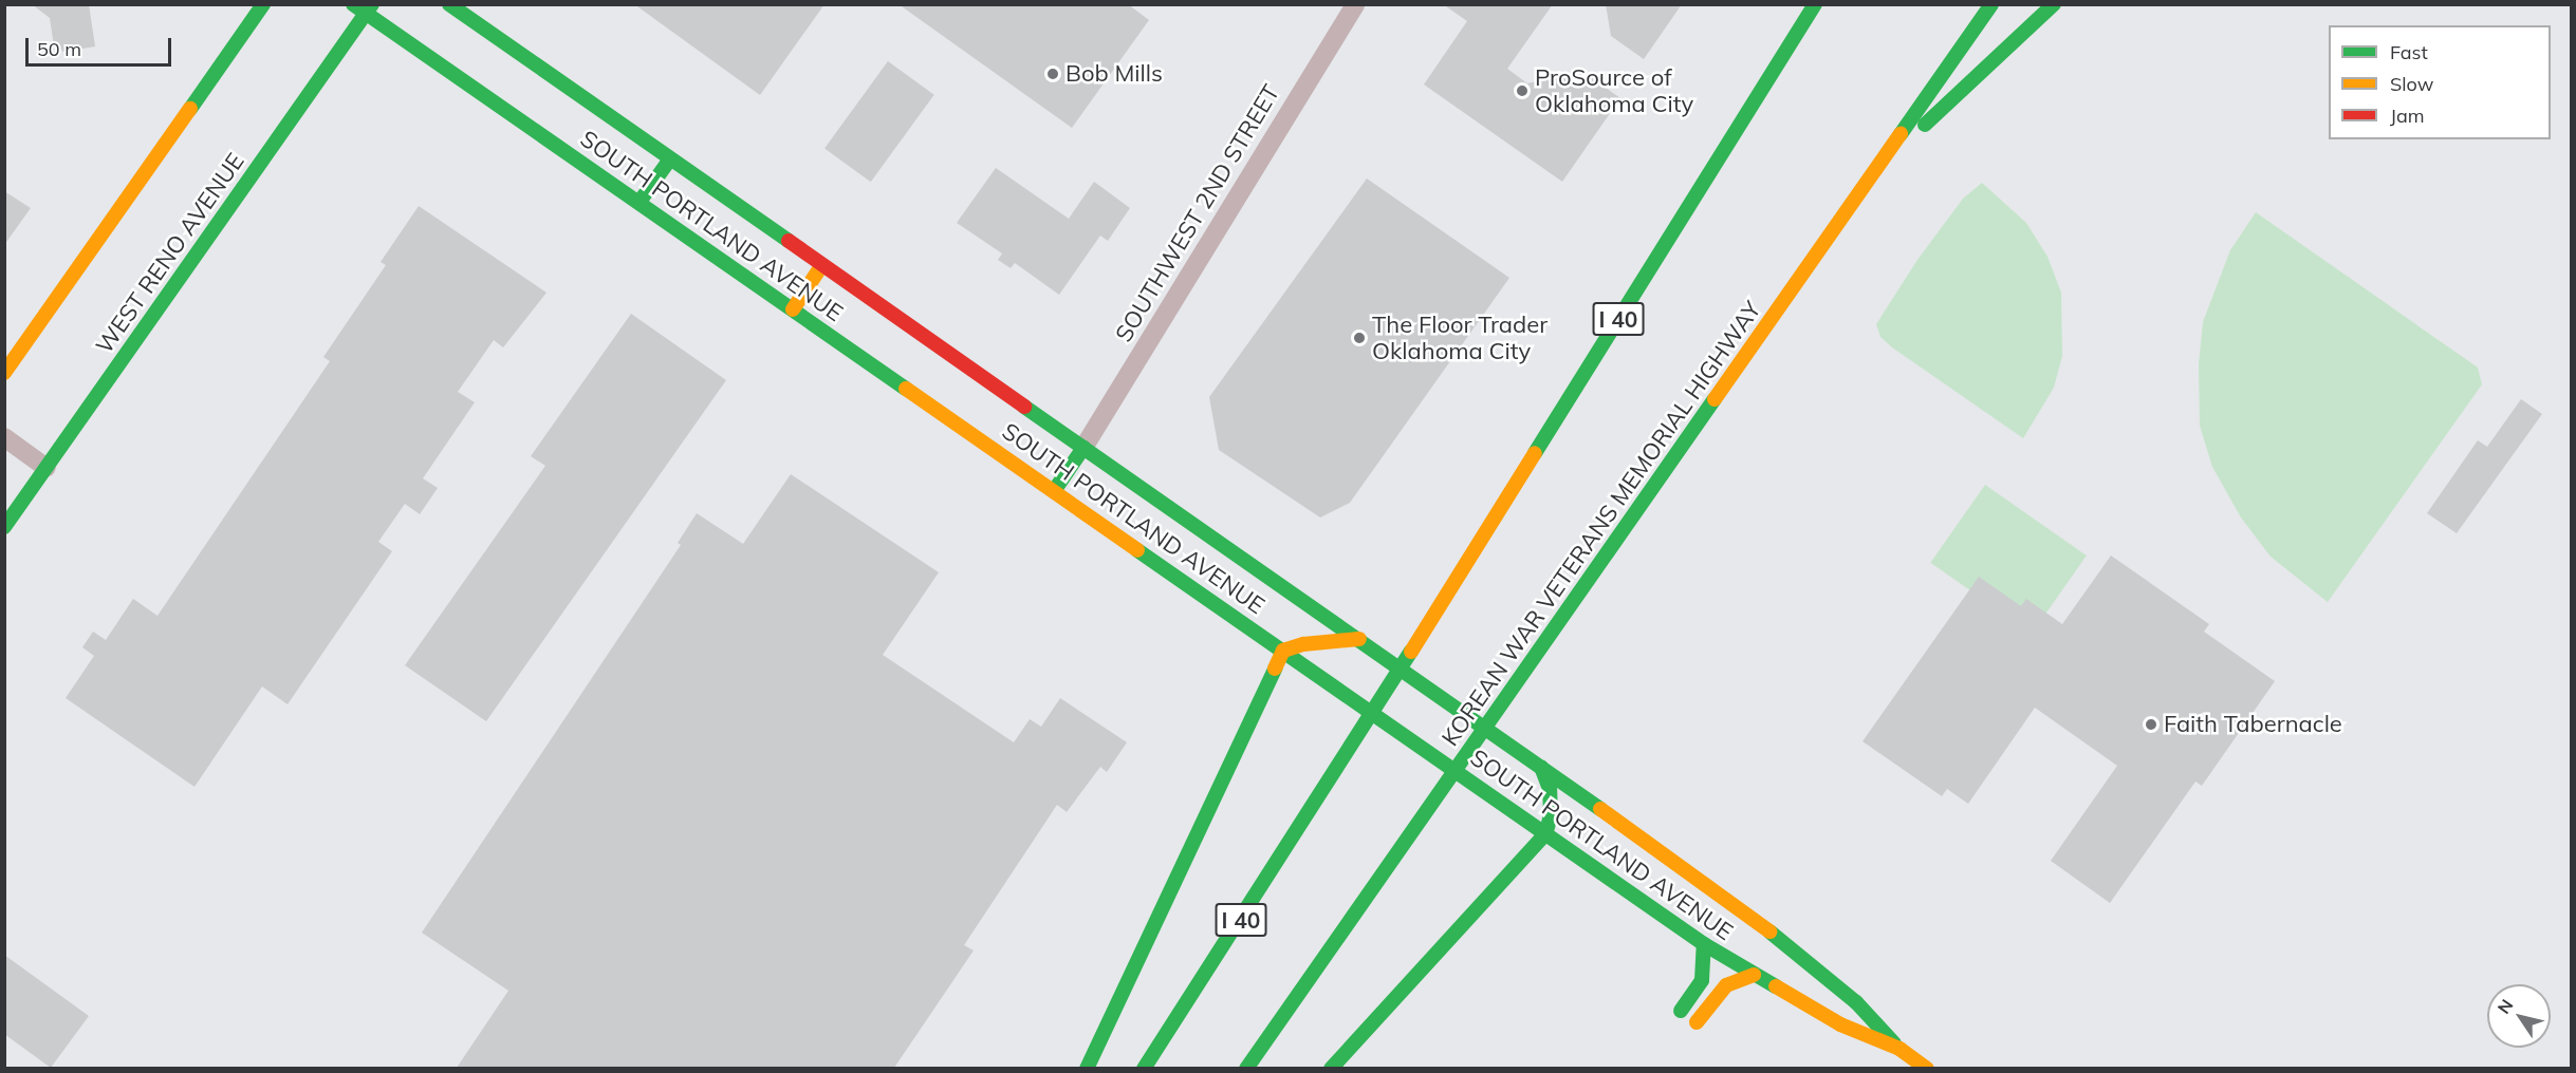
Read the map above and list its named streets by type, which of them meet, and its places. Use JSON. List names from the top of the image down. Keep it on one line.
{"streets":{"main road":["SOUTH PORTLAND AVENUE","WEST RENO AVENUE","I 40","KOREAN WAR VETERANS MEMORIAL HIGHWAY"],"street":["SOUTHWEST 2ND STREET"]},"crossings":[["SOUTHWEST 2ND STREET","SOUTH PORTLAND AVENUE"],["SOUTH PORTLAND AVENUE","WEST RENO AVENUE"]],"places":["Bob Mills","ProSource of Oklahoma City","The Floor Trader Oklahoma City","Faith Tabernacle"],"legend":["Fast","Slow","Jam"],"scale_bar":"50 m","north":"top left"}
